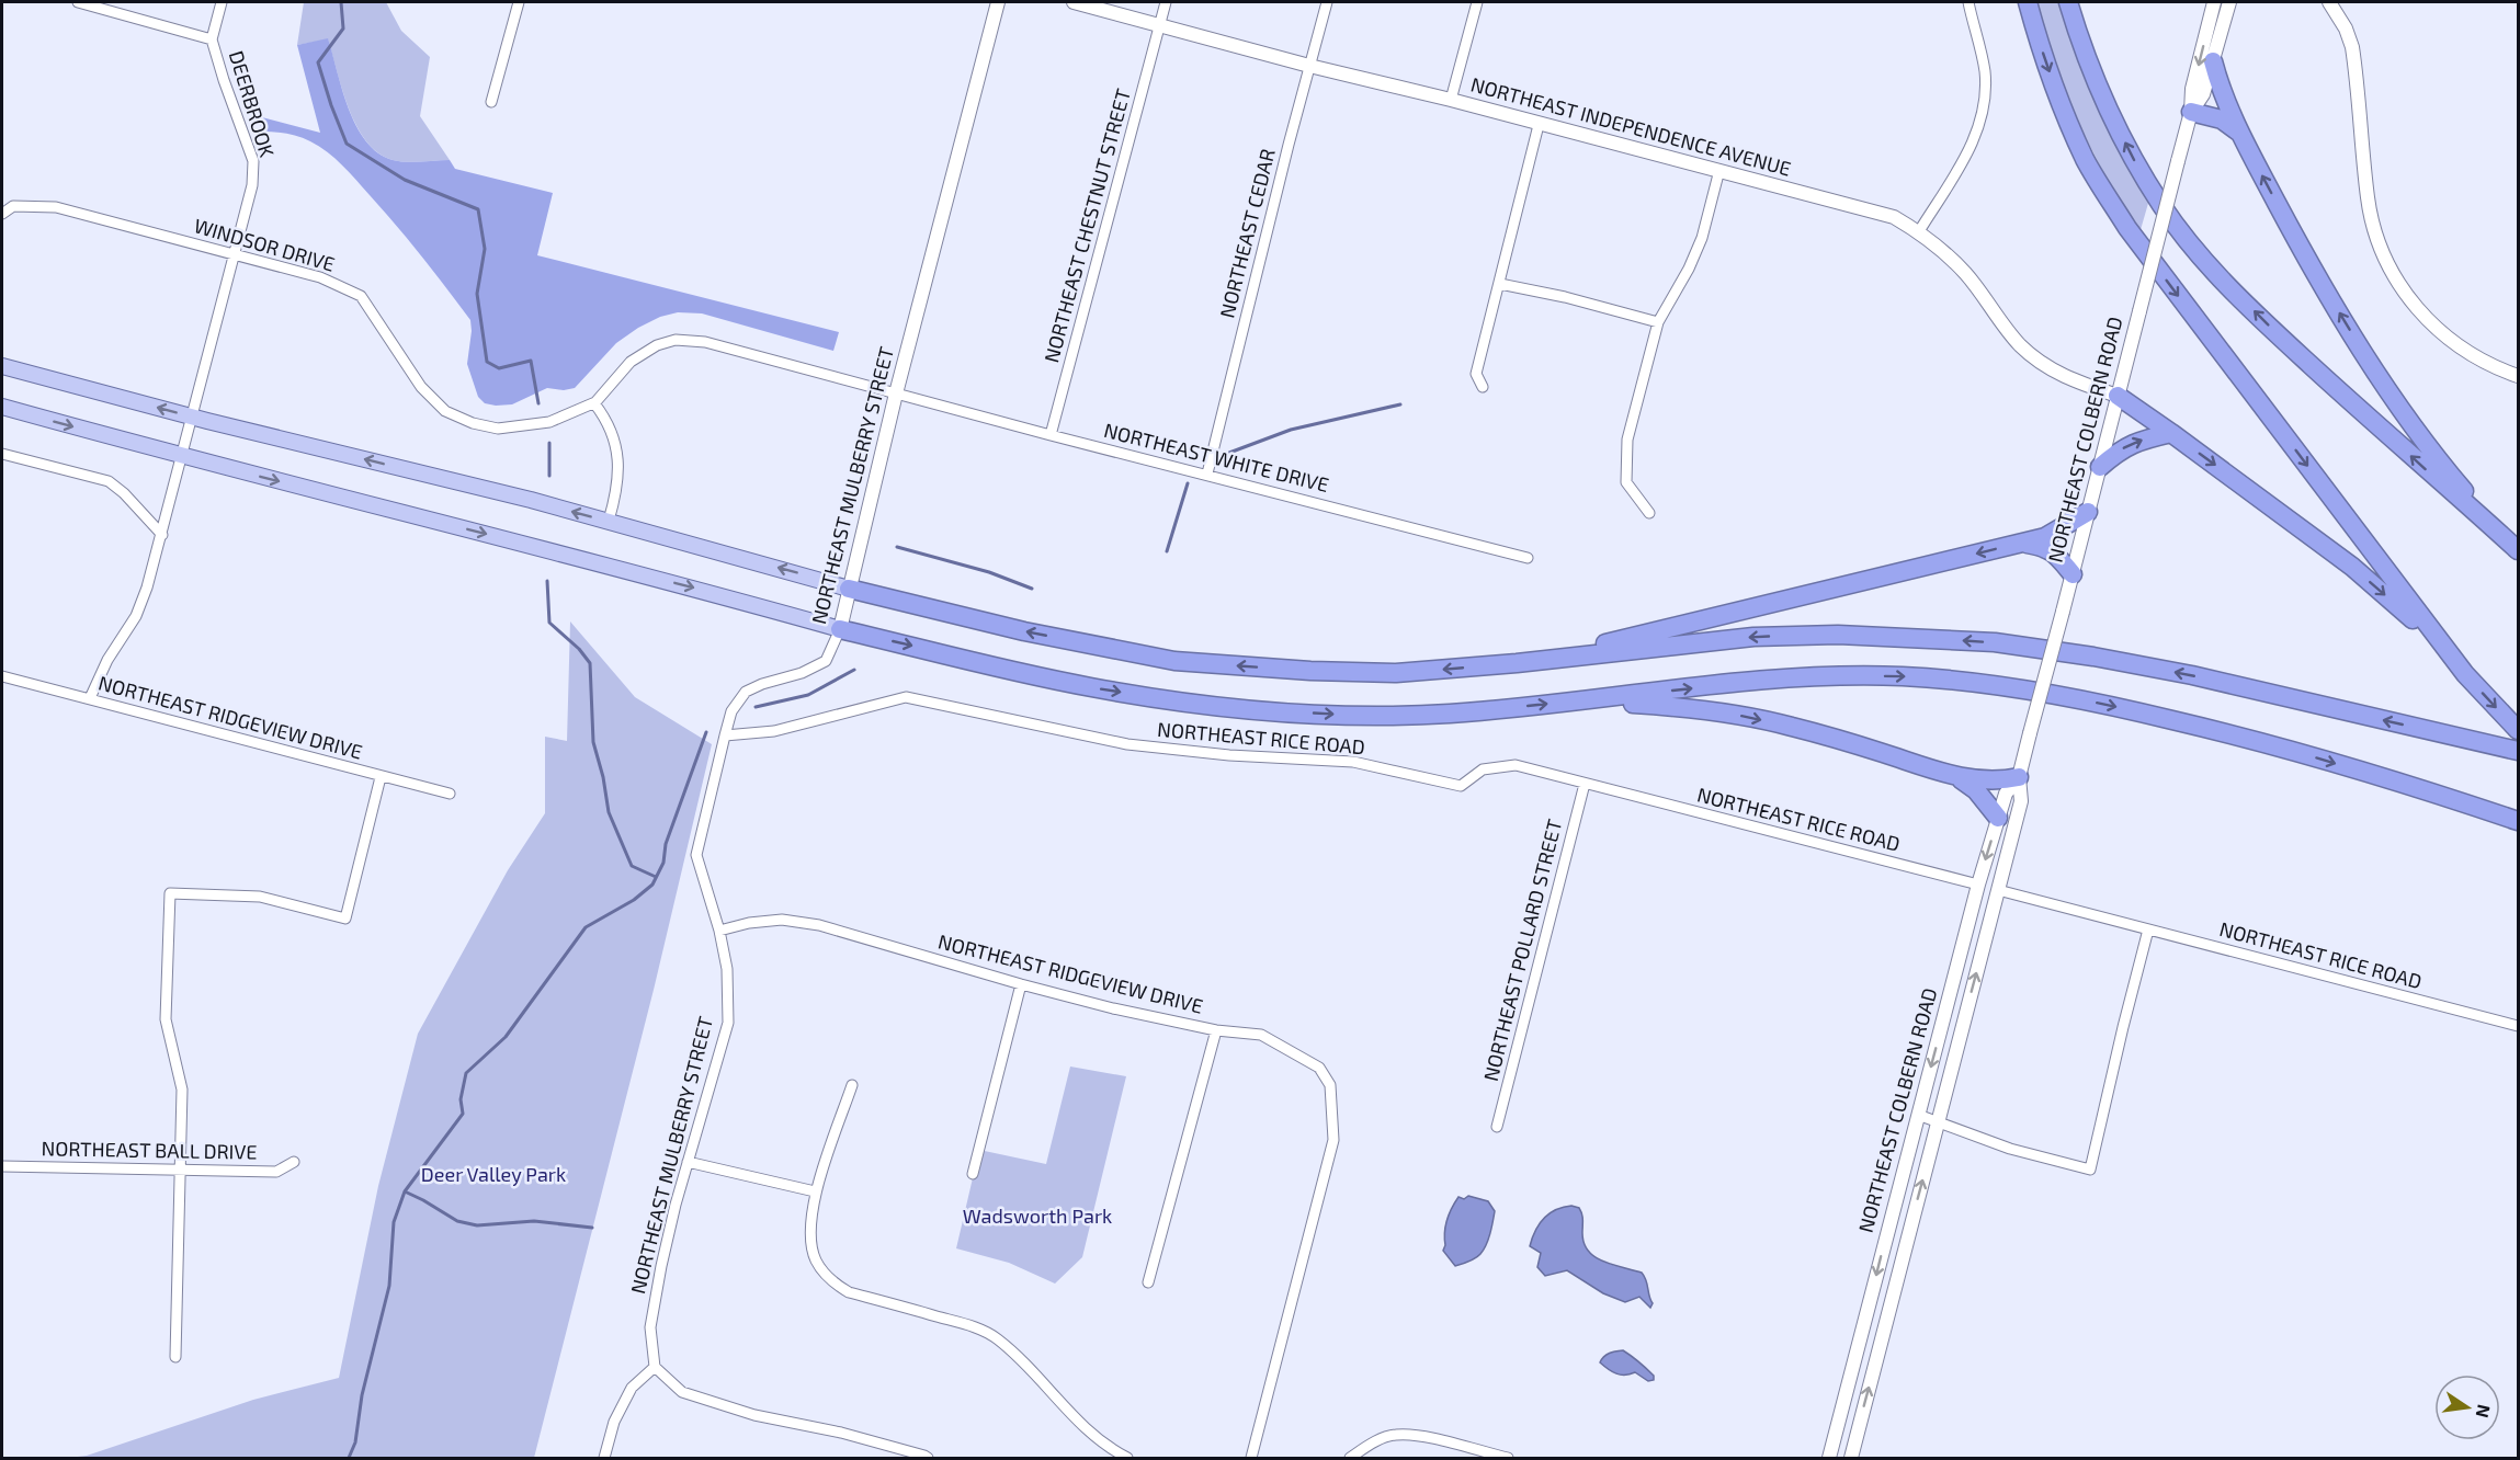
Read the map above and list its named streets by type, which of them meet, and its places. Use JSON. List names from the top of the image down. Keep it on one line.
{"streets":{"main road":["NORTHEAST INDEPENDENCE AVENUE","NORTHEAST COLBERN ROAD","NORTHEAST MULBERRY STREET"],"street":["DEERBROOK","NORTHEAST CHESTNUT STREET","NORTHEAST CEDAR","WINDSOR DRIVE","NORTHEAST WHITE DRIVE","NORTHEAST RIDGEVIEW DRIVE","NORTHEAST RICE ROAD","NORTHEAST POLLARD STREET","NORTHEAST BALL DRIVE"]},"crossings":[["DEERBROOK","WINDSOR DRIVE"],["DEERBROOK","NORTHEAST RIDGEVIEW DRIVE"],["NORTHEAST INDEPENDENCE AVENUE","NORTHEAST CHESTNUT STREET"],["NORTHEAST INDEPENDENCE AVENUE","NORTHEAST CEDAR"],["NORTHEAST INDEPENDENCE AVENUE","NORTHEAST COLBERN ROAD"],["NORTHEAST CHESTNUT STREET","NORTHEAST WHITE DRIVE"],["NORTHEAST CEDAR","NORTHEAST WHITE DRIVE"],["WINDSOR DRIVE","NORTHEAST WHITE DRIVE"],["WINDSOR DRIVE","NORTHEAST MULBERRY STREET"],["NORTHEAST COLBERN ROAD","NORTHEAST RICE ROAD"],["NORTHEAST WHITE DRIVE","NORTHEAST MULBERRY STREET"],["NORTHEAST MULBERRY STREET","NORTHEAST RIDGEVIEW DRIVE"],["NORTHEAST MULBERRY STREET","NORTHEAST RICE ROAD"],["NORTHEAST RICE ROAD","NORTHEAST POLLARD STREET"]],"parks":["Deer Valley Park","Wadsworth Park"],"north":"right"}
